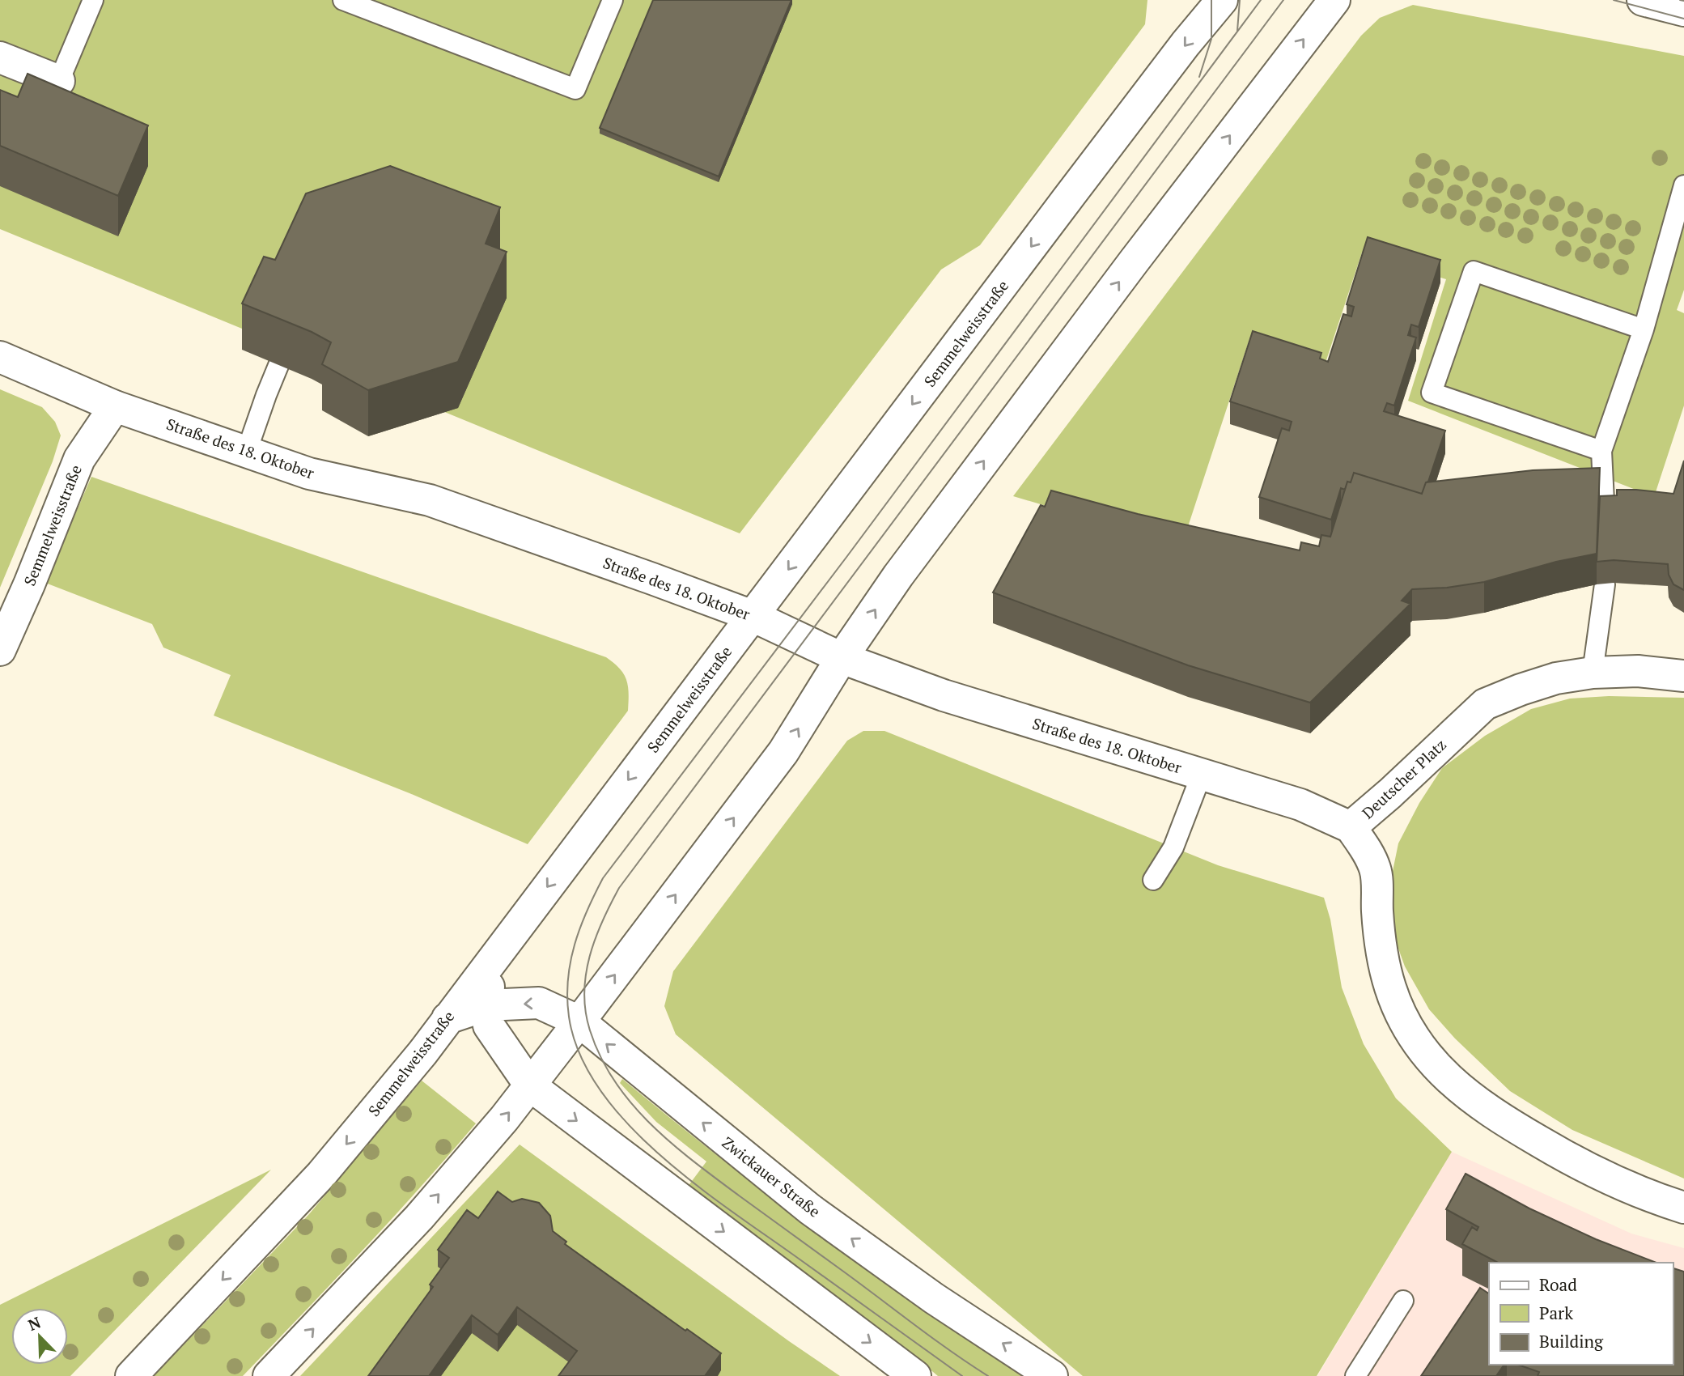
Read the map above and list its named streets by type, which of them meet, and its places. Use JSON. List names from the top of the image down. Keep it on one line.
{"streets":{"main road":["Semmelweisstraße","Straße des 18. Oktober","Deutscher Platz","Zwickauer Straße"]},"crossings":[["Semmelweisstraße","Straße des 18. Oktober"],["Semmelweisstraße","Zwickauer Straße"],["Straße des 18. Oktober","Deutscher Platz"]],"legend":["Road","Park","Building"],"north":"top left"}
